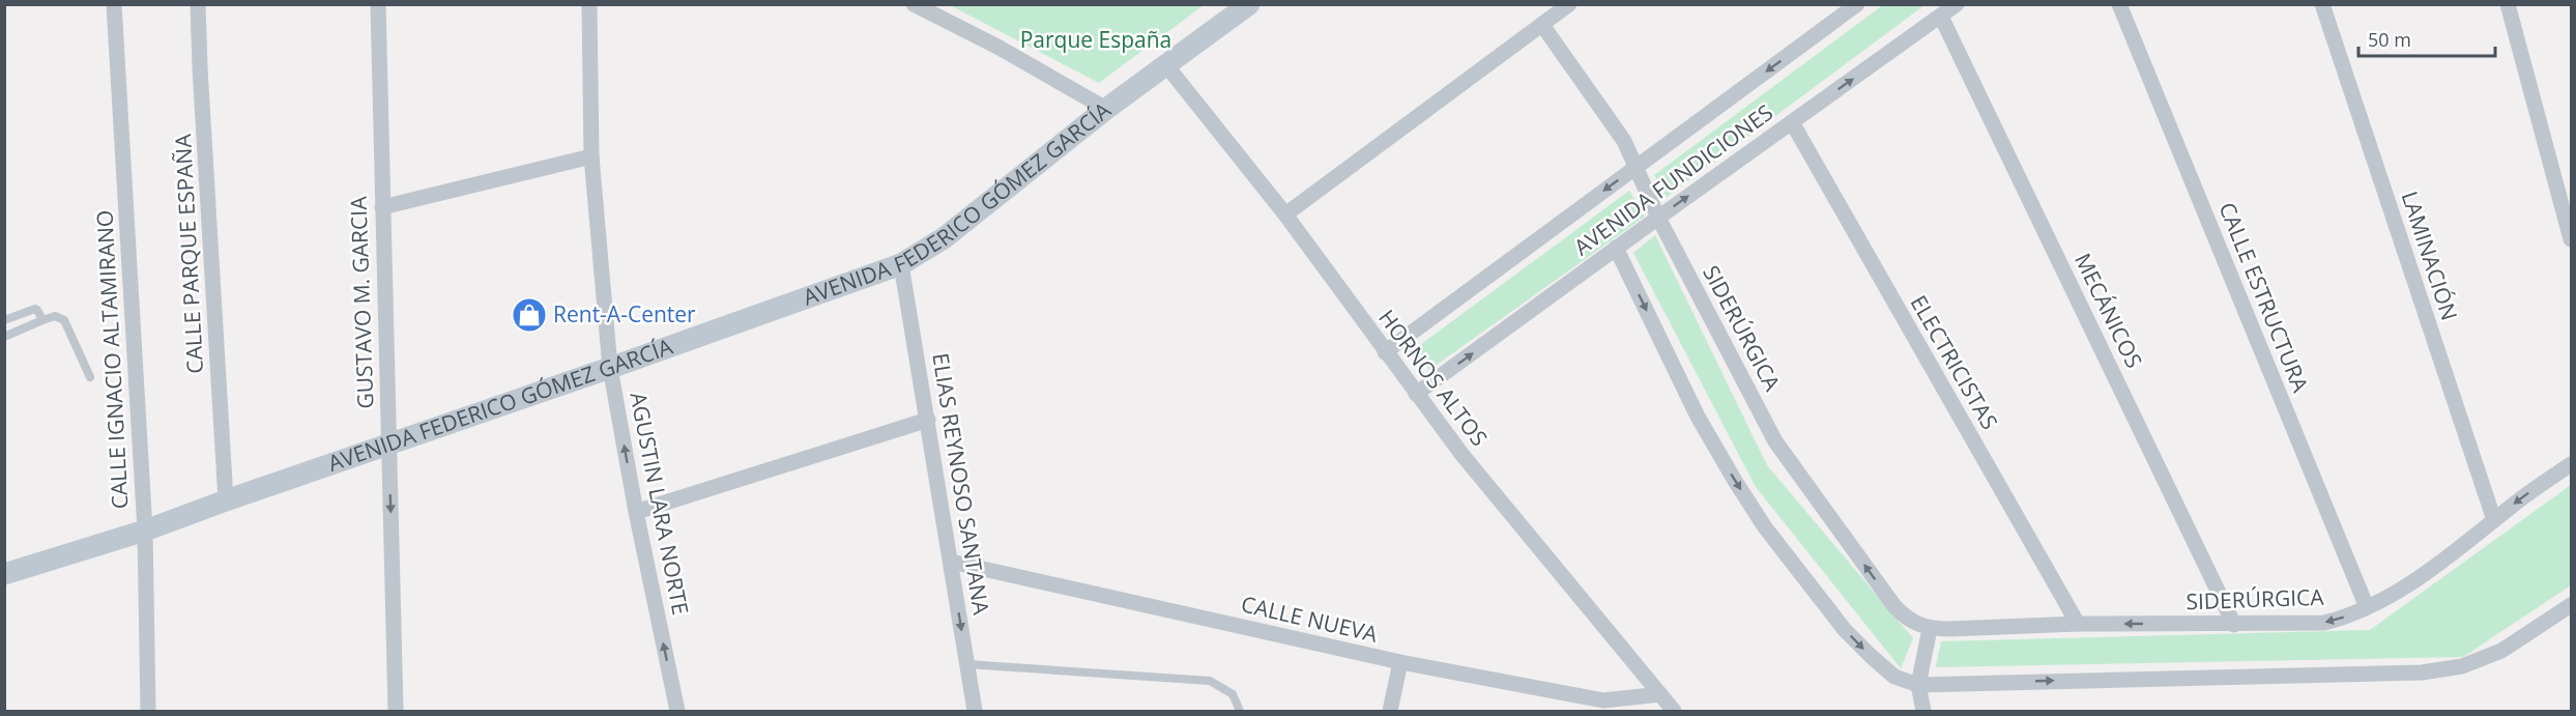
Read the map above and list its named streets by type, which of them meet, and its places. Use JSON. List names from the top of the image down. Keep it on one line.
{"streets":{"street":["AVENIDA FUNDICIONES","AVENIDA FEDERICO GÓMEZ GARCÍA","CALLE PARQUE ESPAÑA","LAMINACIÓN","CALLE ESTRUCTURA","GUSTAVO M. GARCIA","MECÁNICOS","SIDERÚRGICA","CALLE IGNACIO ALTAMIRANO","ELECTRICISTAS","HORNOS ALTOS","ELIAS REYNOSO SANTANA","AGUSTIN LARA NORTE","CALLE NUEVA"]},"crossings":[["AVENIDA FUNDICIONES","MECÁNICOS"],["AVENIDA FUNDICIONES","SIDERÚRGICA"],["AVENIDA FUNDICIONES","ELECTRICISTAS"],["AVENIDA FUNDICIONES","HORNOS ALTOS"],["AVENIDA FEDERICO GÓMEZ GARCÍA","CALLE PARQUE ESPAÑA"],["AVENIDA FEDERICO GÓMEZ GARCÍA","GUSTAVO M. GARCIA"],["AVENIDA FEDERICO GÓMEZ GARCÍA","CALLE IGNACIO ALTAMIRANO"],["AVENIDA FEDERICO GÓMEZ GARCÍA","HORNOS ALTOS"],["AVENIDA FEDERICO GÓMEZ GARCÍA","ELIAS REYNOSO SANTANA"],["AVENIDA FEDERICO GÓMEZ GARCÍA","AGUSTIN LARA NORTE"],["LAMINACIÓN","SIDERÚRGICA"],["CALLE ESTRUCTURA","SIDERÚRGICA"],["MECÁNICOS","SIDERÚRGICA"],["SIDERÚRGICA","ELECTRICISTAS"],["HORNOS ALTOS","CALLE NUEVA"],["ELIAS REYNOSO SANTANA","CALLE NUEVA"]],"one_way":["GUSTAVO M. GARCIA","SIDERÚRGICA","AGUSTIN LARA NORTE"],"parks":["Parque España"],"places":{"shop":["Rent-A-Center"]},"scale_bar":"50 m"}
